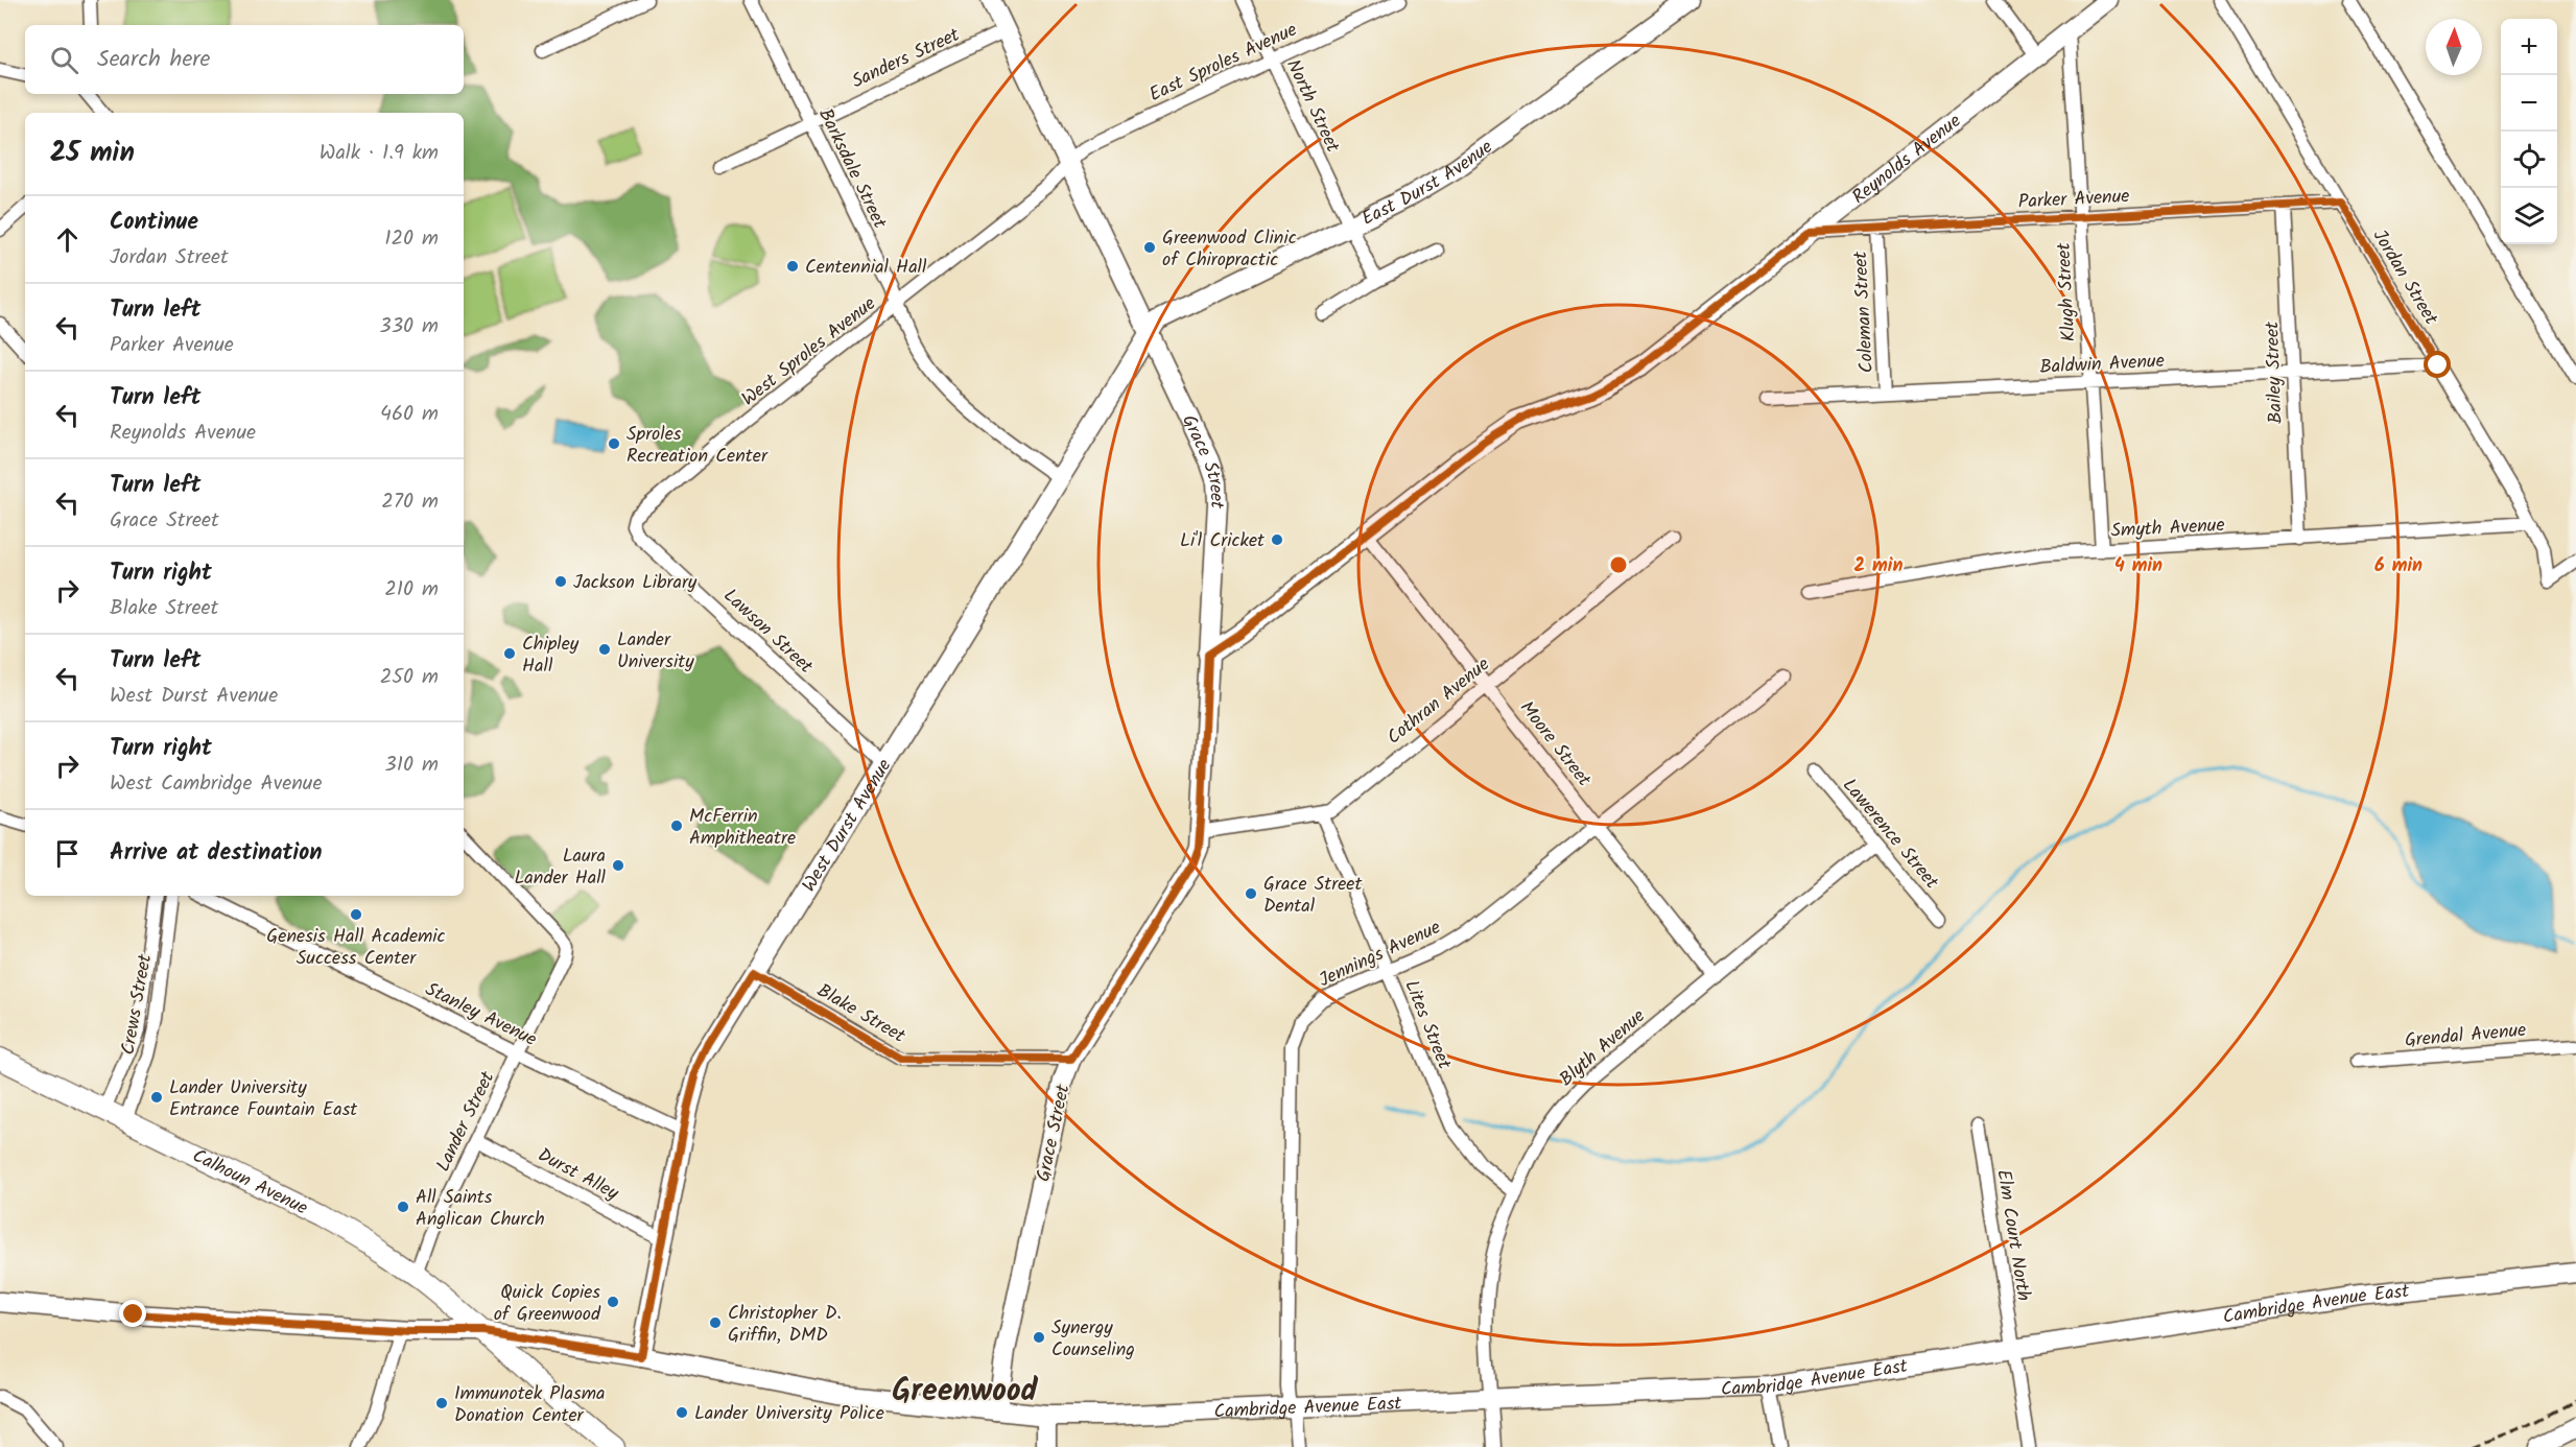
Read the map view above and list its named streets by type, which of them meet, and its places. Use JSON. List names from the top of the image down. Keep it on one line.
{"streets":{"main road":["Reynolds Avenue","East Durst Avenue","Grace Street","West Durst Avenue","Calhoun Avenue","Cambridge Avenue East"],"street":["Sanders Street","East Sproles Avenue","North Street","Barksdale Street","Parker Avenue","Jordan Street","Klugh Street","Coleman Street","West Sproles Avenue","Baldwin Avenue","Bailey Street","Smyth Avenue","Lawson Street","Cothran Avenue","Moore Street","Lawerence Street","Jennings Avenue","Crews Street","Blake Street","Stanley Avenue","Lites Street","Grendal Avenue","Blyth Avenue","Lander Street","Durst Alley","Elm Court North"]},"crossings":[["Sanders Street","Barksdale Street"],["Sanders Street","Grace Street"],["East Sproles Avenue","North Street"],["East Sproles Avenue","West Sproles Avenue"],["East Sproles Avenue","Grace Street"],["North Street","East Durst Avenue"],["Reynolds Avenue","Parker Avenue"],["Reynolds Avenue","Klugh Street"],["Reynolds Avenue","Grace Street"],["Reynolds Avenue","Moore Street"],["Barksdale Street","West Sproles Avenue"],["Barksdale Street","West Durst Avenue"],["East Durst Avenue","Grace Street"],["East Durst Avenue","West Durst Avenue"],["Parker Avenue","Jordan Street"],["Parker Avenue","Klugh Street"],["Parker Avenue","Coleman Street"],["Parker Avenue","Bailey Street"],["Jordan Street","Baldwin Avenue"],["Jordan Street","Smyth Avenue"],["Klugh Street","Baldwin Avenue"],["Klugh Street","Smyth Avenue"],["Coleman Street","Baldwin Avenue"],["West Sproles Avenue","Grace Street"],["West Sproles Avenue","Lawson Street"],["Baldwin Avenue","Bailey Street"],["Bailey Street","Smyth Avenue"],["Grace Street","Cothran Avenue"],["Grace Street","West Durst Avenue"],["Grace Street","Blake Street"],["Grace Street","Cambridge Avenue East"],["Lawson Street","West Durst Avenue"],["Cothran Avenue","Moore Street"],["Cothran Avenue","Lites Street"],["Moore Street","Jennings Avenue"],["Moore Street","Blyth Avenue"],["West Durst Avenue","Blake Street"],["West Durst Avenue","Stanley Avenue"],["West Durst Avenue","Durst Alley"],["West Durst Avenue","Cambridge Avenue East"],["Lawerence Street","Blyth Avenue"],["Jennings Avenue","Lites Street"],["Jennings Avenue","Cambridge Avenue East"],["Crews Street","Calhoun Avenue"],["Stanley Avenue","Lander Street"],["Lites Street","Blyth Avenue"],["Blyth Avenue","Cambridge Avenue East"],["Lander Street","Durst Alley"],["Lander Street","Calhoun Avenue"],["Calhoun Avenue","Cambridge Avenue East"],["Elm Court North","Cambridge Avenue East"]],"districts":["Greenwood"],"places":["Greenwood Clinic of Chiropractic","Centennial Hall","Sproles Recreation Center","Li'l Cricket","Jackson Library","Lander University","Chipley Hall","McFerrin Amphitheatre","Laura Lander Hall","Grace Street Dental","Genesis Hall Academic Success Center","Lander University Entrance Fountain East","All Saints Anglican Church","Quick Copies of Greenwood","Christopher D. Griffin, DMD","Synergy Counseling","Immunotek Plasma Donation Center","Lander University Police"],"north":"top","page":{"map_buttons":["+","−"],"search":"Search here","heading":["25 min","Walk · 1.9 km"],"list":[["Continue","Jordan Street","120 m"],["Turn left","Parker Avenue","330 m"],["Turn left","Reynolds Avenue","460 m"],["Turn left","Grace Street","270 m"],["Turn right","Blake Street","210 m"],["Turn left","West Durst Avenue","250 m"],["Turn right","West Cambridge Avenue","310 m"],"Arrive at destination"]},"rings":["2 min","4 min","6 min"]}
